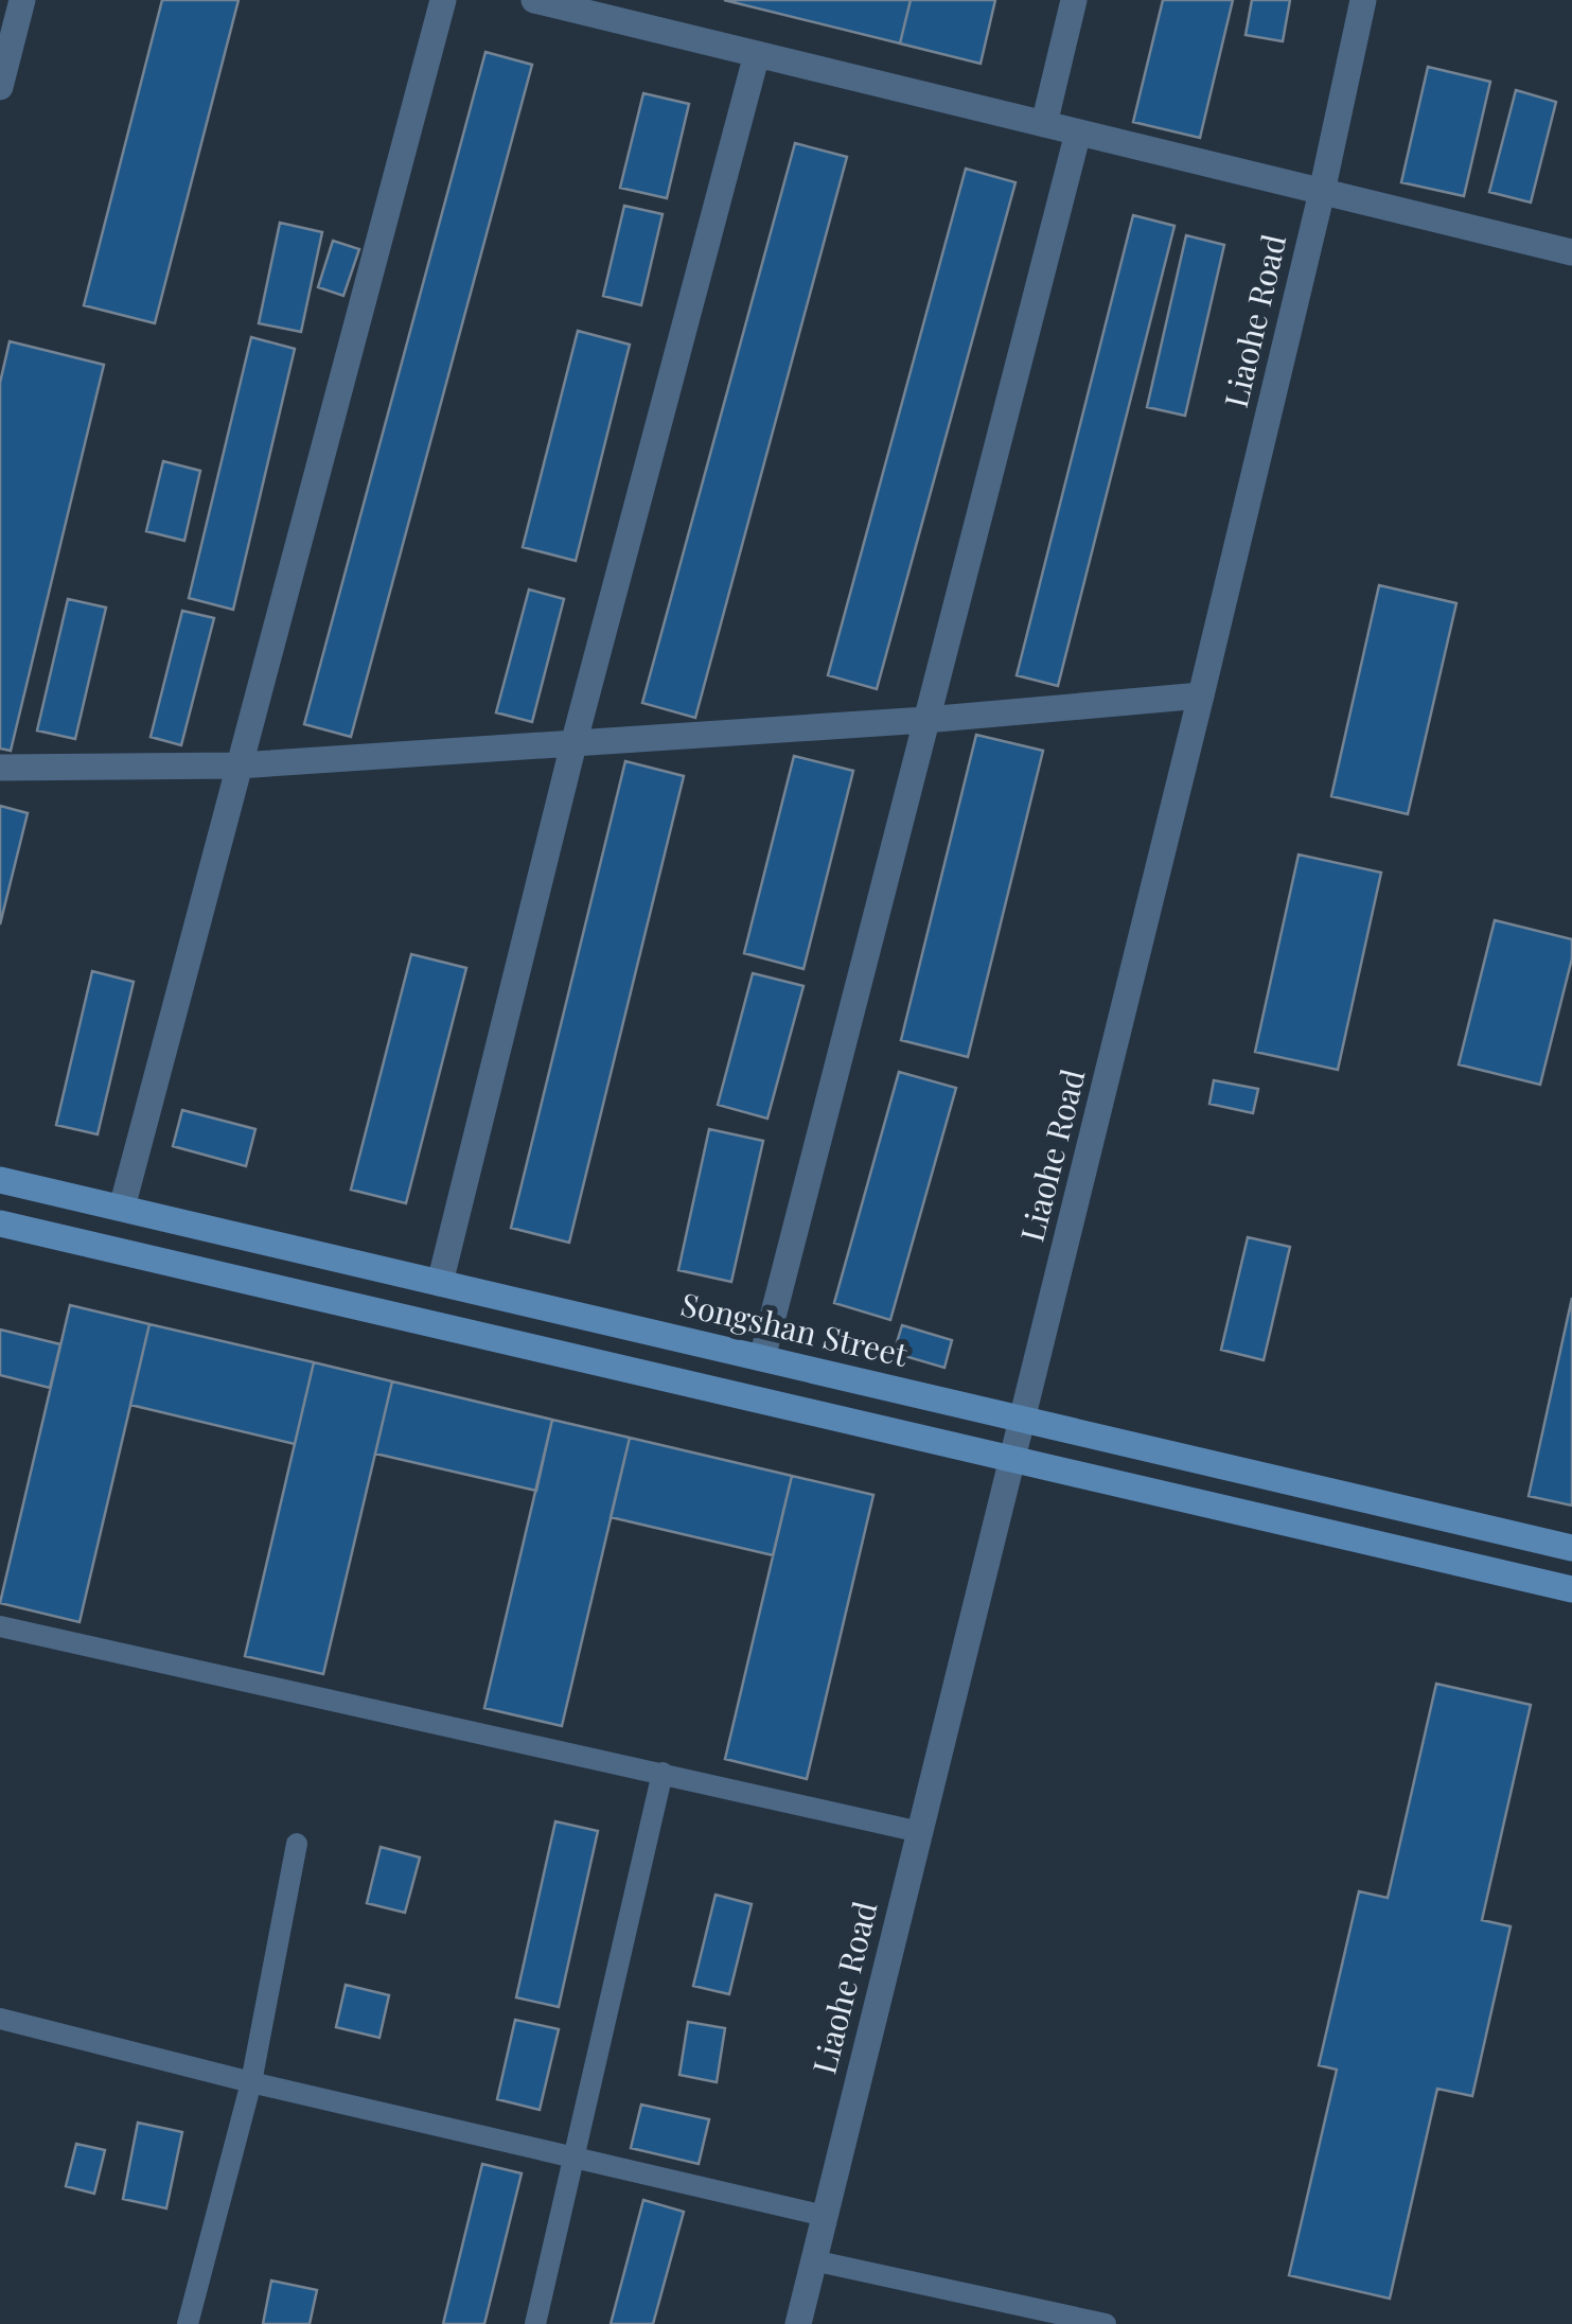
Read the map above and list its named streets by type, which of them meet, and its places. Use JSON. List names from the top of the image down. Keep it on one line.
{"streets":{"main road":["Songshan Street"],"street":["Liaohe Road"]},"crossings":[["Liaohe Road","Songshan Street"]]}
